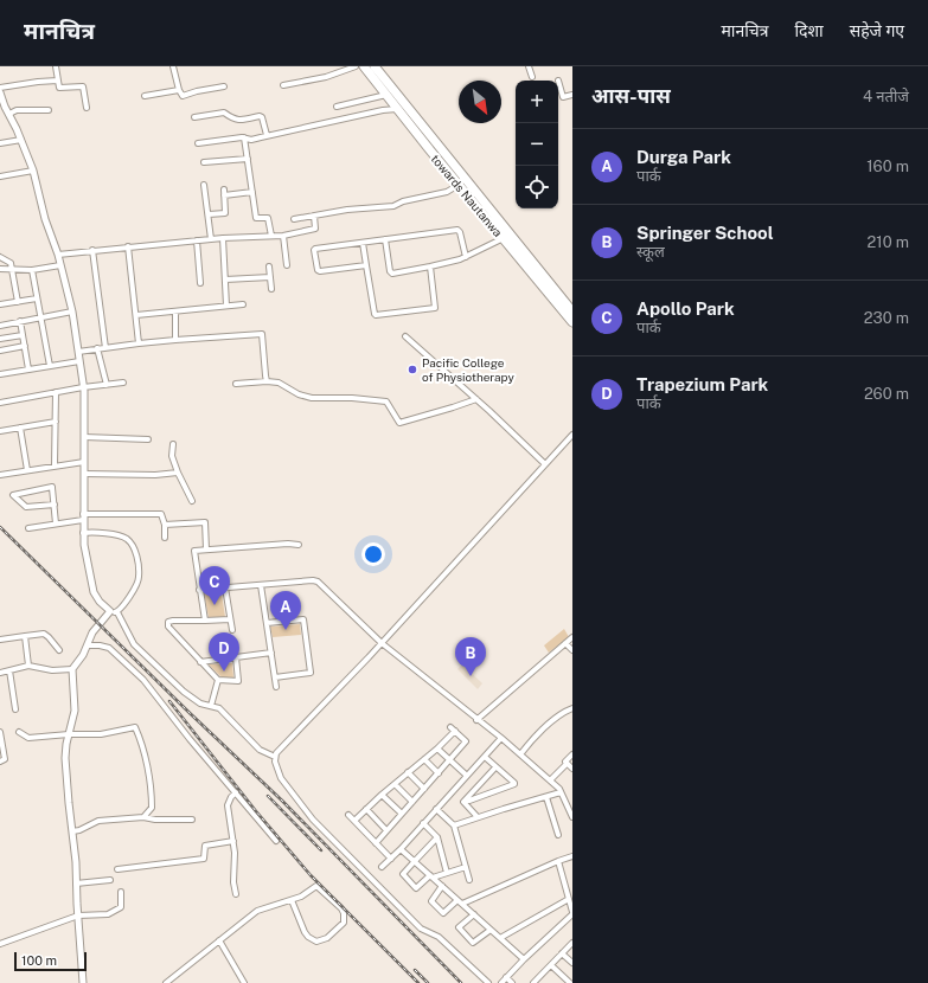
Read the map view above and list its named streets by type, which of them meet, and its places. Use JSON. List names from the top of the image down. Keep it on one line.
{"streets":{"main road":["towards Nautanwa"]},"places":["Pacific College of Physiotherapy"],"scale_bar":"100 m","north":"bottom right","page":{"header":"मानचित्र","nav":["मानचित्र","दिशा","सहेजे गए"],"heading":["आस-पास","4 नतीजे"],"map_buttons":["+","−"],"list":[{"mark":"A","name":"Durga Park","note":"पार्क","value":"160 m"},{"mark":"B","name":"Springer School","note":"स्कूल","value":"210 m"},{"mark":"C","name":"Apollo Park","note":"पार्क","value":"230 m"},{"mark":"D","name":"Trapezium Park","note":"पार्क","value":"260 m"}],"pins":["C","A","D","B"],"scale":"100 m"}}
